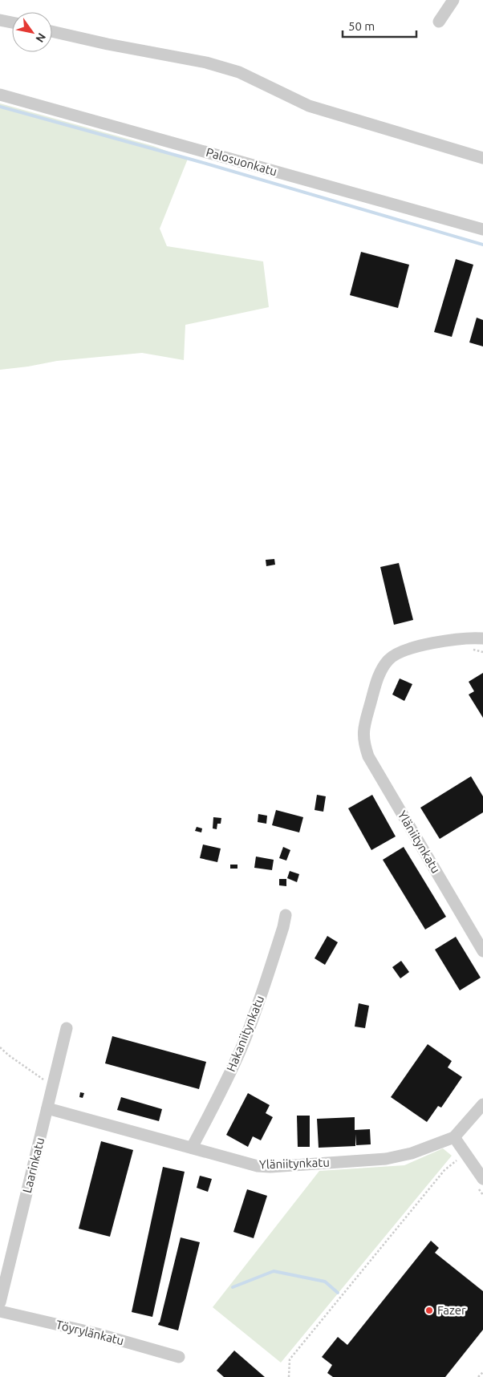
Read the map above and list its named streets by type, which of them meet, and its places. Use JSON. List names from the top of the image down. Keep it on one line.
{"streets":{"street":["Palosuonkatu","Yläniitynkatu","Hakaniitynkatu","Laarinkatu","Töyrylänkatu"]},"crossings":[["Yläniitynkatu","Hakaniitynkatu"],["Yläniitynkatu","Laarinkatu"]],"places":["Fazer"],"scale_bar":"50 m","north":"bottom right"}
